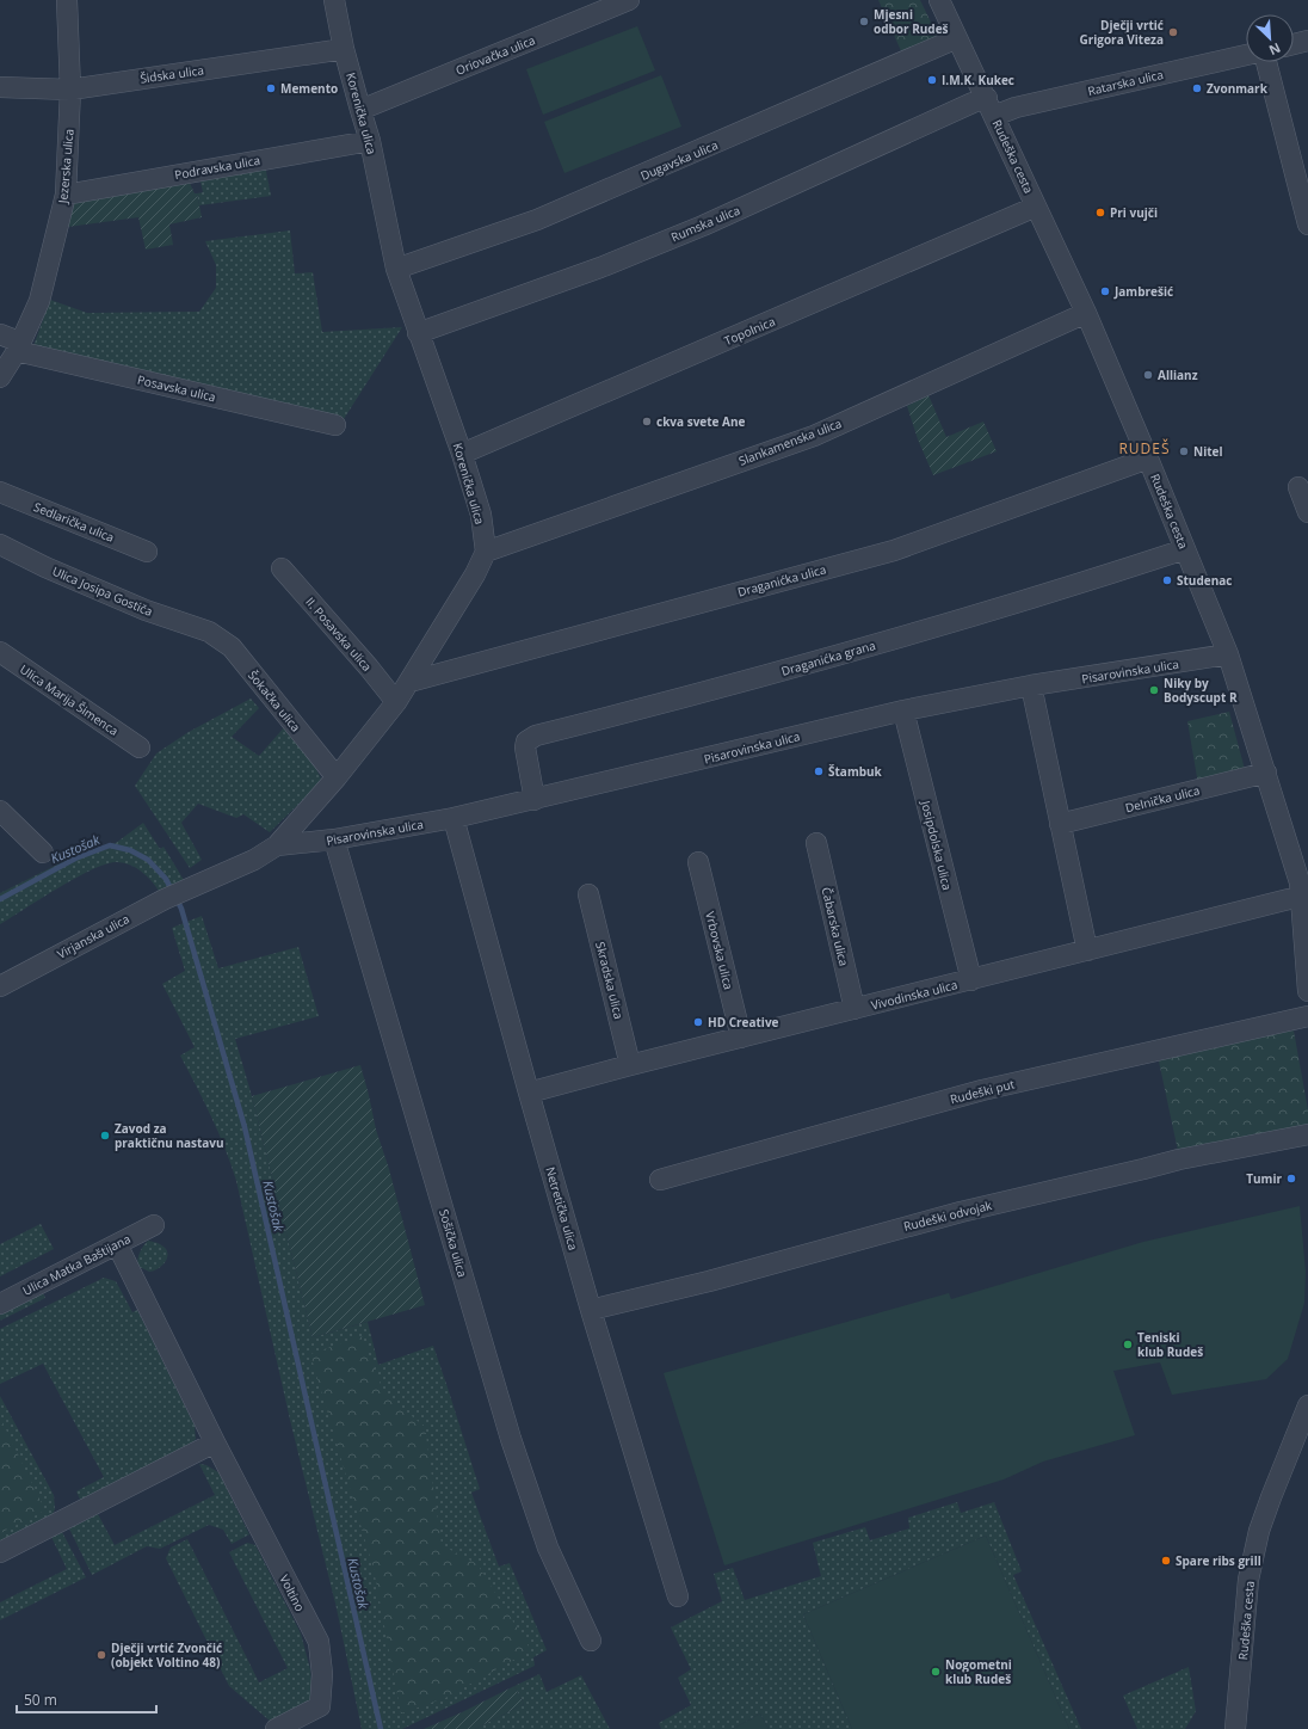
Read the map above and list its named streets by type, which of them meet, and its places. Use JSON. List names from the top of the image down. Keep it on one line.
{"streets":{"street":["Oriovačka ulica","Šidska ulica","Ratarska ulica","Korenička ulica","Rudeška cesta","Dugavska ulica","Jezerska ulica","Podravska ulica","Rumska ulica","Topolnica","Posavska ulica","Slankamenska ulica","Sedlarička ulica","Draganićka ulica","Ulica Josipa Gostiča","II. Posavska ulica","Draganićka grana","Pisarovinska ulica","Ulica Marija Šimenca","Šokačka ulica","Delnička ulica","Josipdolska ulica","Čabarska ulica","Virjanska ulica","Vrbovska ulica","Skradska ulica","Vivodinska ulica","Rudeški put","Netretička ulica","Rudeški odvojak","Sošička ulica","Ulica Matka Baštijana","Voltino"]},"crossings":[["Oriovačka ulica","Korenička ulica"],["Šidska ulica","Korenička ulica"],["Šidska ulica","Jezerska ulica"],["Ratarska ulica","Rudeška cesta"],["Ratarska ulica","Rumska ulica"],["Korenička ulica","Dugavska ulica"],["Korenička ulica","Podravska ulica"],["Korenička ulica","Rumska ulica"],["Korenička ulica","Topolnica"],["Korenička ulica","Slankamenska ulica"],["Rudeška cesta","Dugavska ulica"],["Rudeška cesta","Rumska ulica"],["Rudeška cesta","Topolnica"],["Rudeška cesta","Slankamenska ulica"],["Rudeška cesta","Draganićka ulica"],["Rudeška cesta","Draganićka grana"],["Rudeška cesta","Pisarovinska ulica"],["Rudeška cesta","Delnička ulica"],["Rudeška cesta","Vivodinska ulica"],["Jezerska ulica","Podravska ulica"],["Jezerska ulica","Posavska ulica"],["Ulica Josipa Gostiča","Šokačka ulica"],["Draganićka grana","Pisarovinska ulica"],["Pisarovinska ulica","Josipdolska ulica"],["Pisarovinska ulica","Virjanska ulica"],["Pisarovinska ulica","Netretička ulica"],["Pisarovinska ulica","Sošička ulica"],["Josipdolska ulica","Vivodinska ulica"],["Čabarska ulica","Vivodinska ulica"],["Vrbovska ulica","Vivodinska ulica"],["Skradska ulica","Vivodinska ulica"],["Vivodinska ulica","Netretička ulica"],["Netretička ulica","Rudeški odvojak"],["Ulica Matka Baštijana","Voltino"]],"districts":["RUDEŠ"],"water":["Kustošak"],"places":["Mjesni odbor Rudeš","Dječji vrtić Grigora Viteza","I.M.K. Kukec","Memento","Zvonmark","Pri vujči","Jambrešić","Allianz","ckva svete Ane","Nitel","Studenac","Niky by Bodyscupt R","Štambuk","HD Creative","Zavod za praktičnu nastavu","Tumir","Teniski klub Rudeš","Spare ribs grill","Dječji vrtić Zvončić (objekt Voltino 48)","Nogometni klub Rudeš"],"scale_bar":"50 m","north":"bottom right"}
